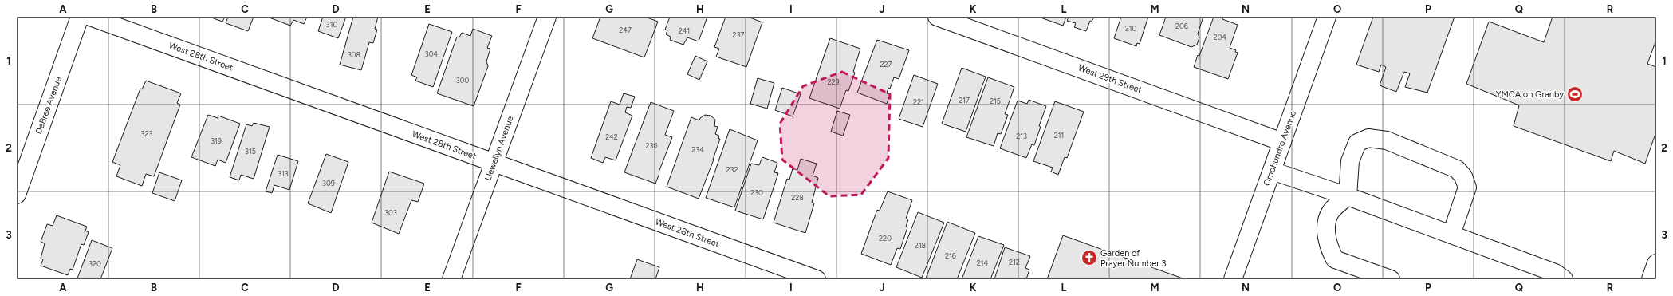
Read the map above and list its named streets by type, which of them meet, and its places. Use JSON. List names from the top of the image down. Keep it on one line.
{"streets":{"street":["West 28th Street","West 29th Street","DeBree Avenue","Llewellyn Avenue","Omohundro Avenue"]},"crossings":[["West 28th Street","Llewellyn Avenue"],["West 29th Street","Omohundro Avenue"]],"places":{"sports":["YMCA on Granby"],"church":["Garden of Prayer Number 3"]},"house_numbers":["310","206","210","247","241","237","204","304","308","227","300","229","217","215","221","323","211","213","242","319","236","234","315","232","313","309","230","228","303","220","218","216","212","214","320"],"grid":{"columns":["A","B","C","D","E","F","G","H","I","J","K","L","M","N","O","P","Q","R"],"rows":["1","2","3"]}}
